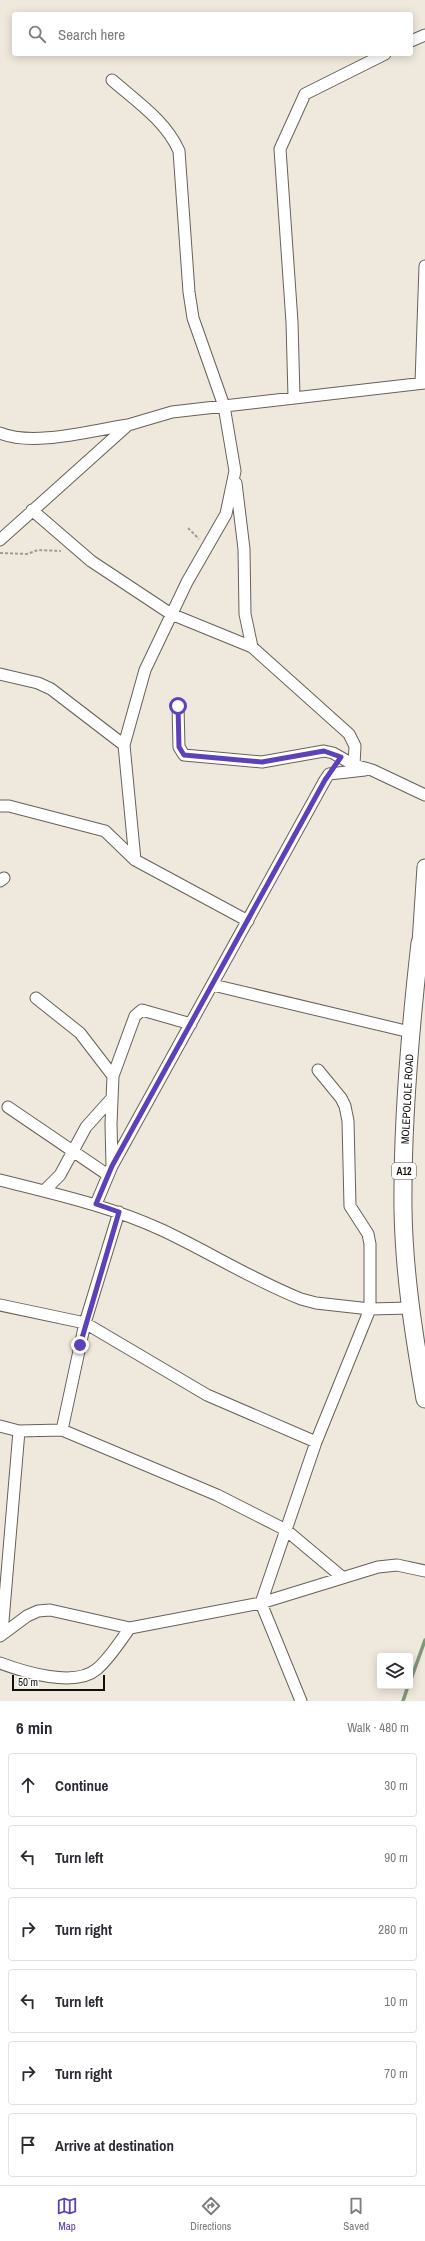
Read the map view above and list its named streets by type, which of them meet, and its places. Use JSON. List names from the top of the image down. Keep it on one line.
{"streets":{"main road":["MOLEPOLOLE ROAD","A12"]},"scale_bar":"50 m","page":{"search":"Search here","scale":"50 m","heading":["6 min","Walk · 480 m"],"list":[["Continue","30 m"],["Turn left","90 m"],["Turn right","280 m"],["Turn left","10 m"],["Turn right","70 m"],"Arrive at destination"],"nav":["Map","Directions","Saved"]}}
